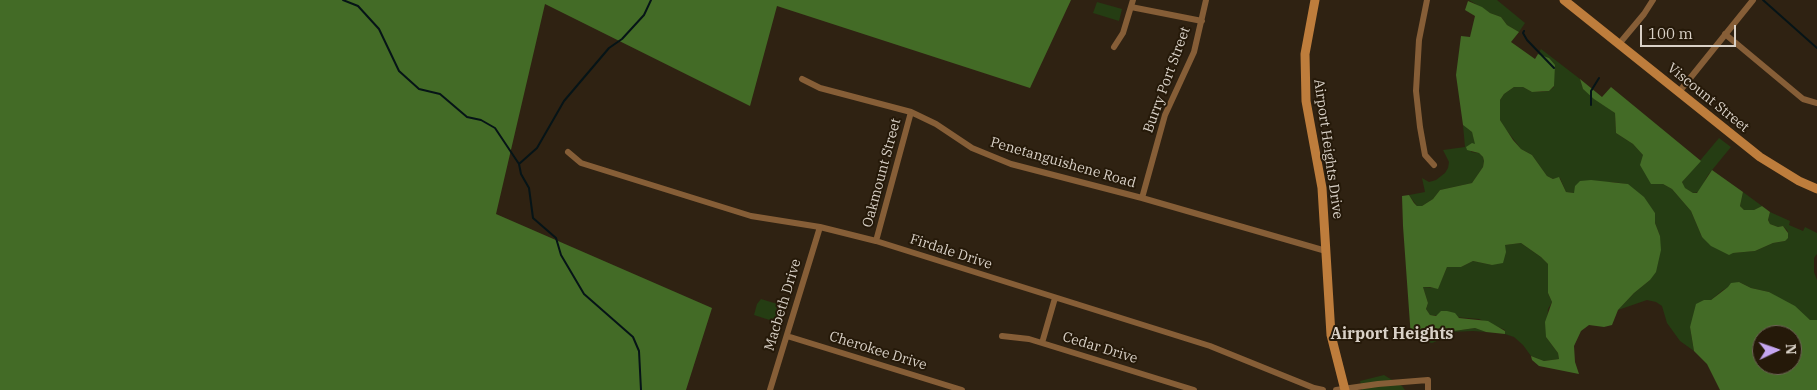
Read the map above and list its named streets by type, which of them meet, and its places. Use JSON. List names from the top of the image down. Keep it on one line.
{"streets":{"street":["Burry Port Street","Viscount Street","Airport Heights Drive","Penetanguishene Road","Oakmount Street","Firdale Drive","Macbeth Drive","Cedar Drive","Cherokee Drive"]},"crossings":[["Burry Port Street","Penetanguishene Road"],["Airport Heights Drive","Penetanguishene Road"],["Penetanguishene Road","Oakmount Street"],["Oakmount Street","Firdale Drive"],["Firdale Drive","Macbeth Drive"],["Firdale Drive","Cedar Drive"],["Macbeth Drive","Cherokee Drive"]],"districts":["Airport Heights"],"scale_bar":"100 m","north":"right"}
